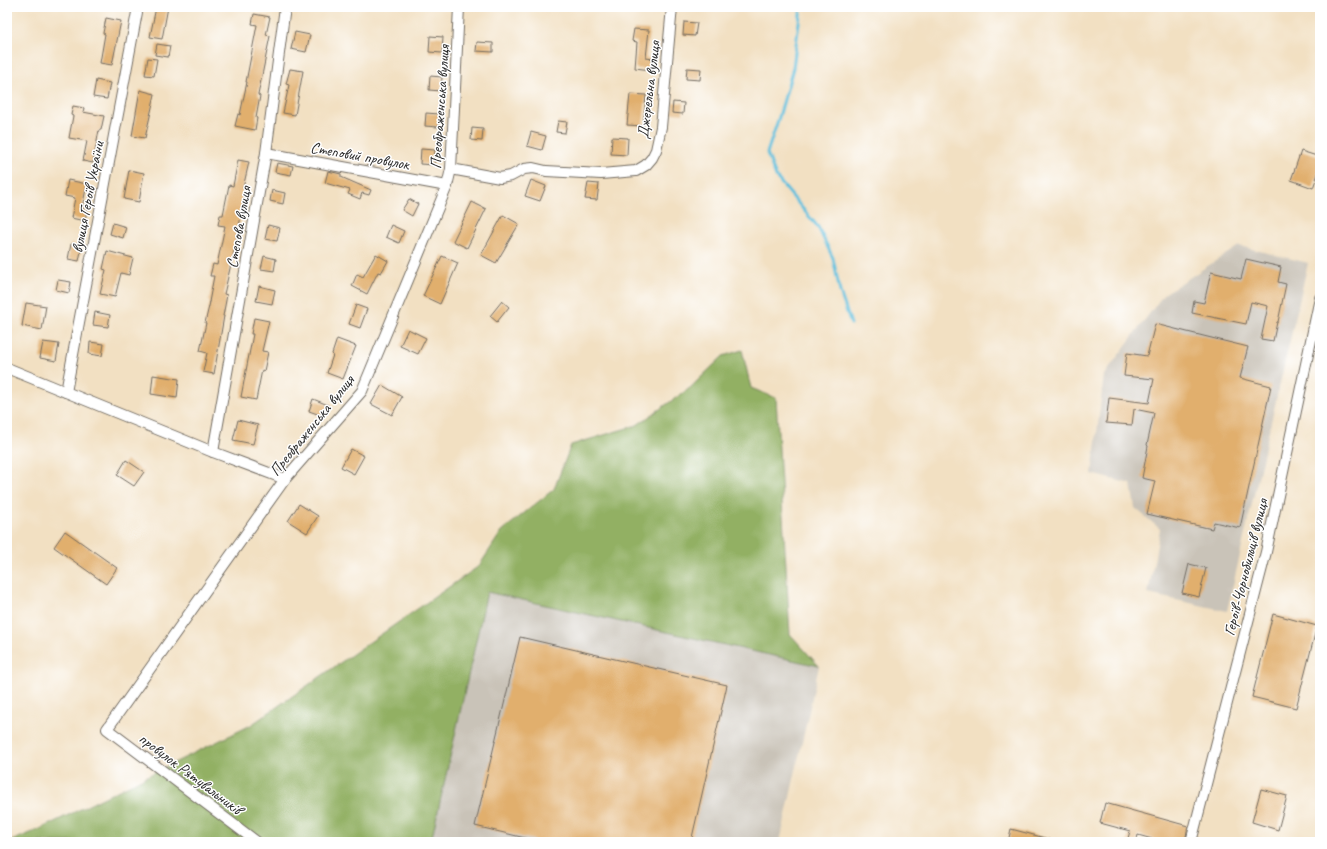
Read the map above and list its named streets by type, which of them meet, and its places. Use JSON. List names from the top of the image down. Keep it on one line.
{"streets":{"street":["Джерельна вулиця","Преображенська вулиця","Степовий провулок","вулиця Героїв України","Степова вулиця","Героїв-Чорнобильців вулиця","провулок Рятувальників"]},"crossings":[["Джерельна вулиця","Преображенська вулиця"],["Преображенська вулиця","Степовий провулок"],["Преображенська вулиця","провулок Рятувальників"],["Степовий провулок","Степова вулиця"]]}
